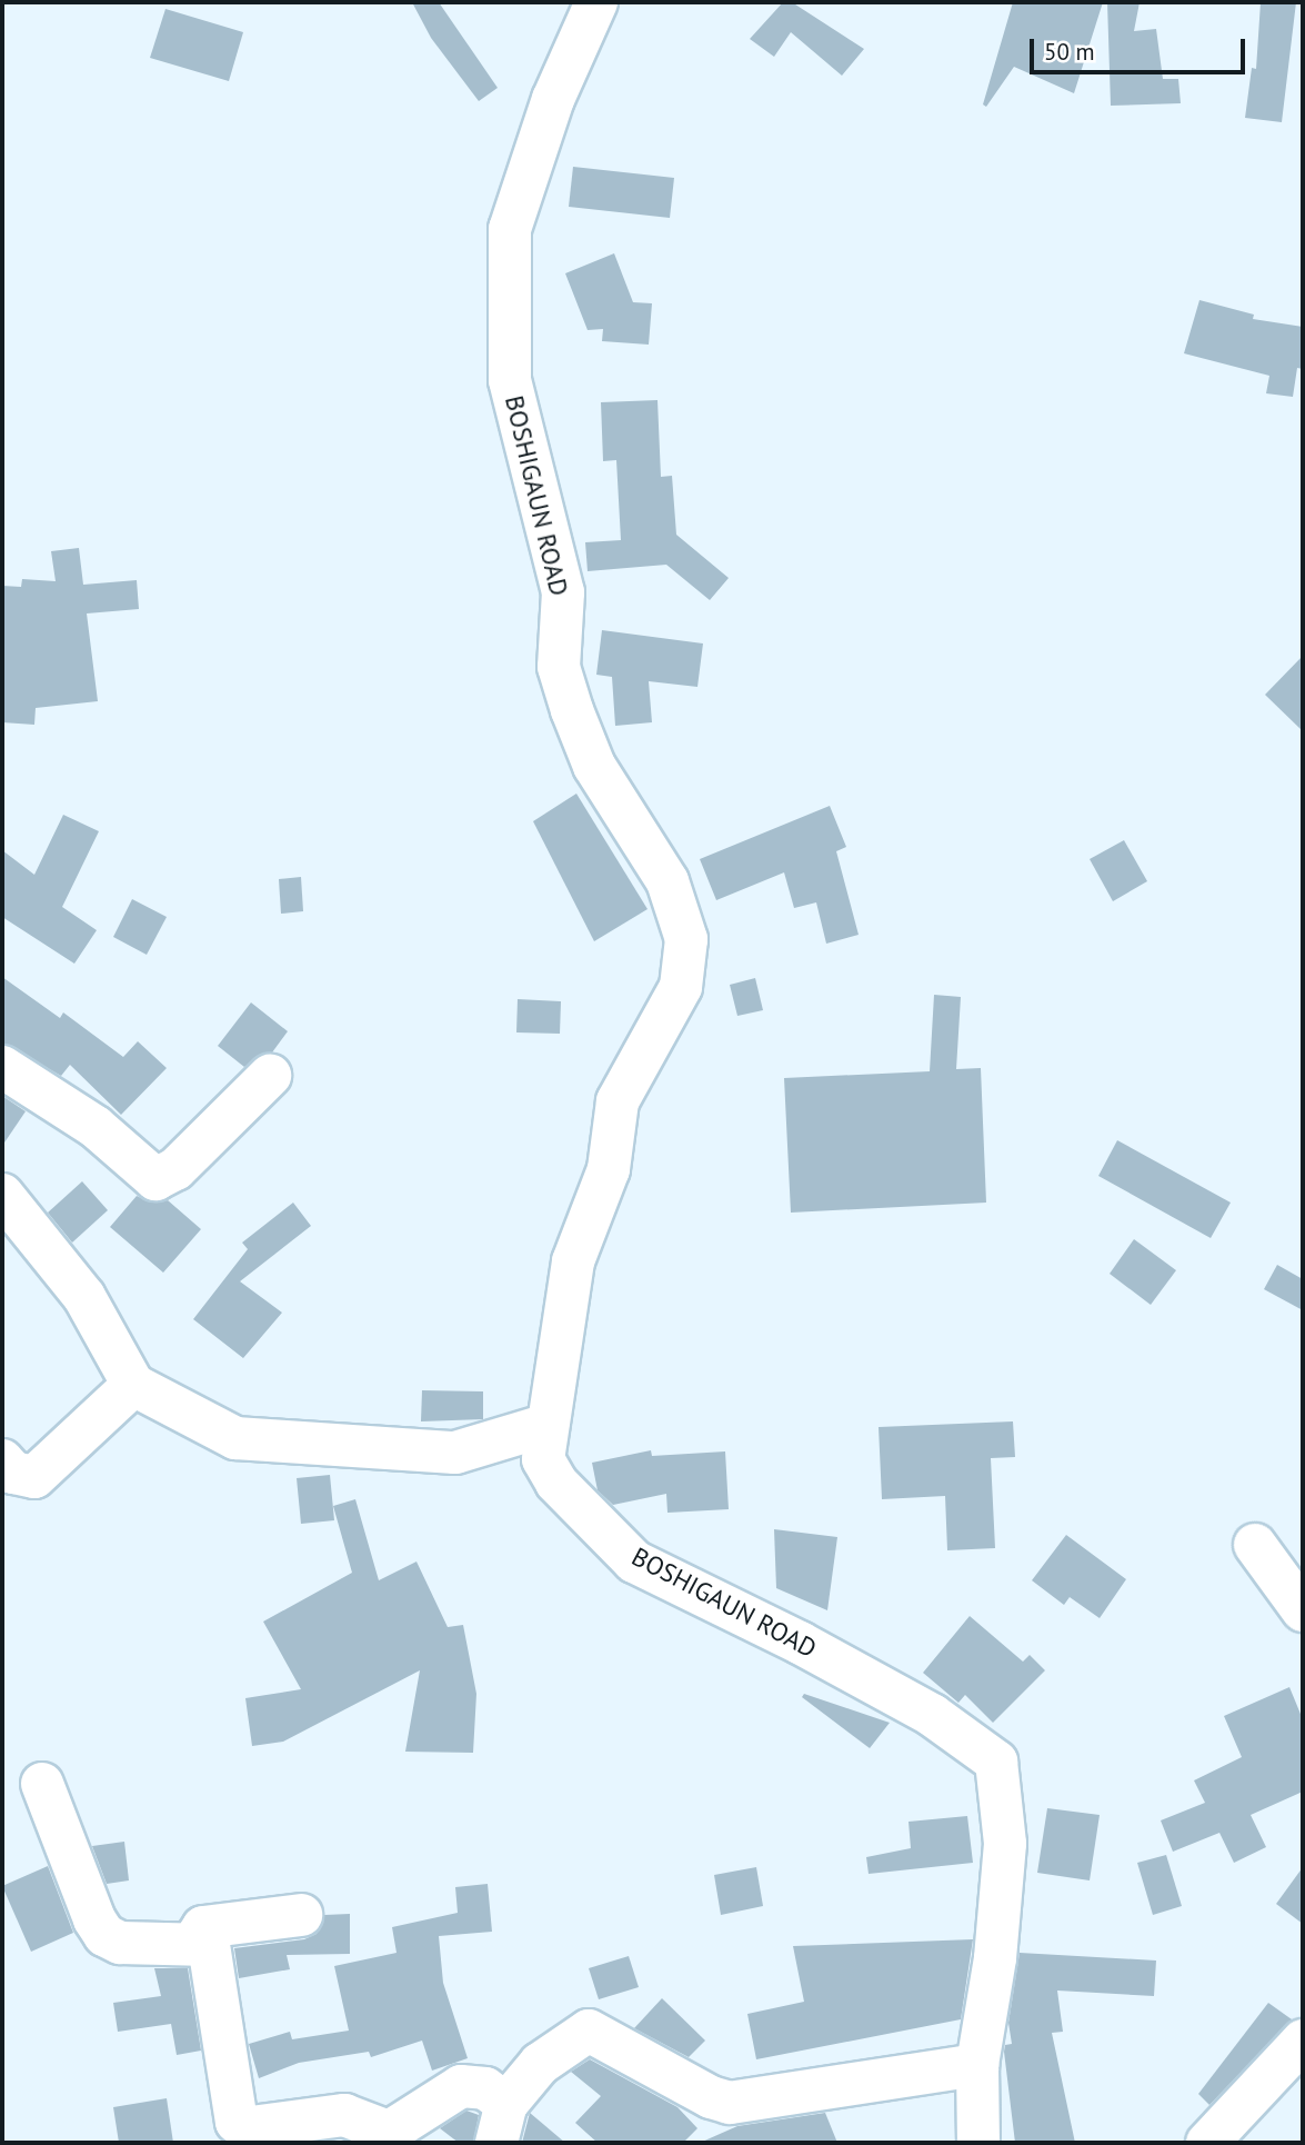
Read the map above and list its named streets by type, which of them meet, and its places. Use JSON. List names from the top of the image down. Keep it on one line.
{"streets":{"street":["BOSHIGAUN ROAD"]},"scale_bar":"50 m"}
